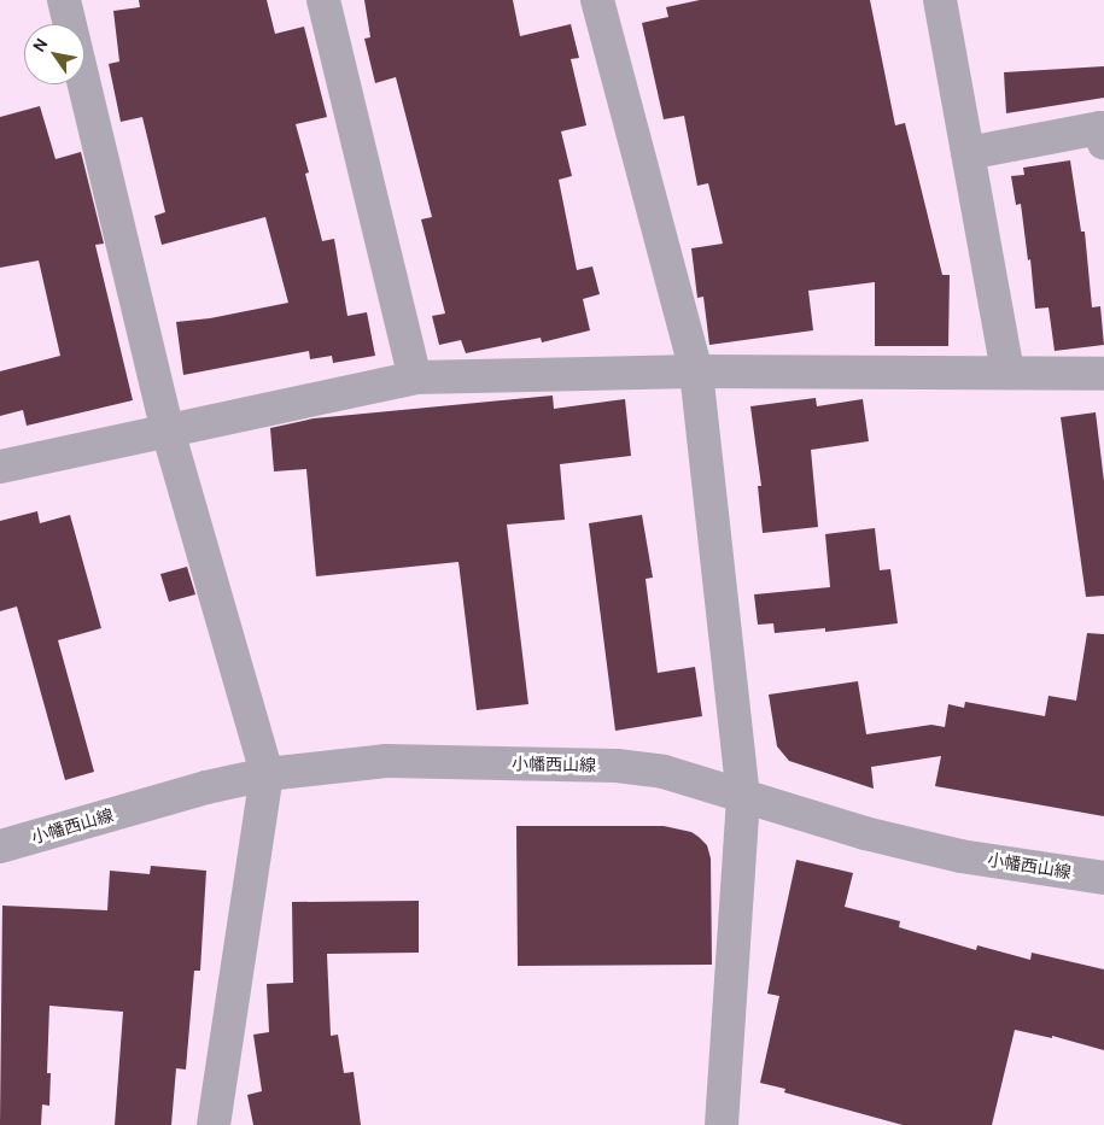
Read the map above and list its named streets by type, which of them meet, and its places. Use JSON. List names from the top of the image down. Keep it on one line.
{"streets":{"street":["小幡西山線"]},"north":"top left"}
